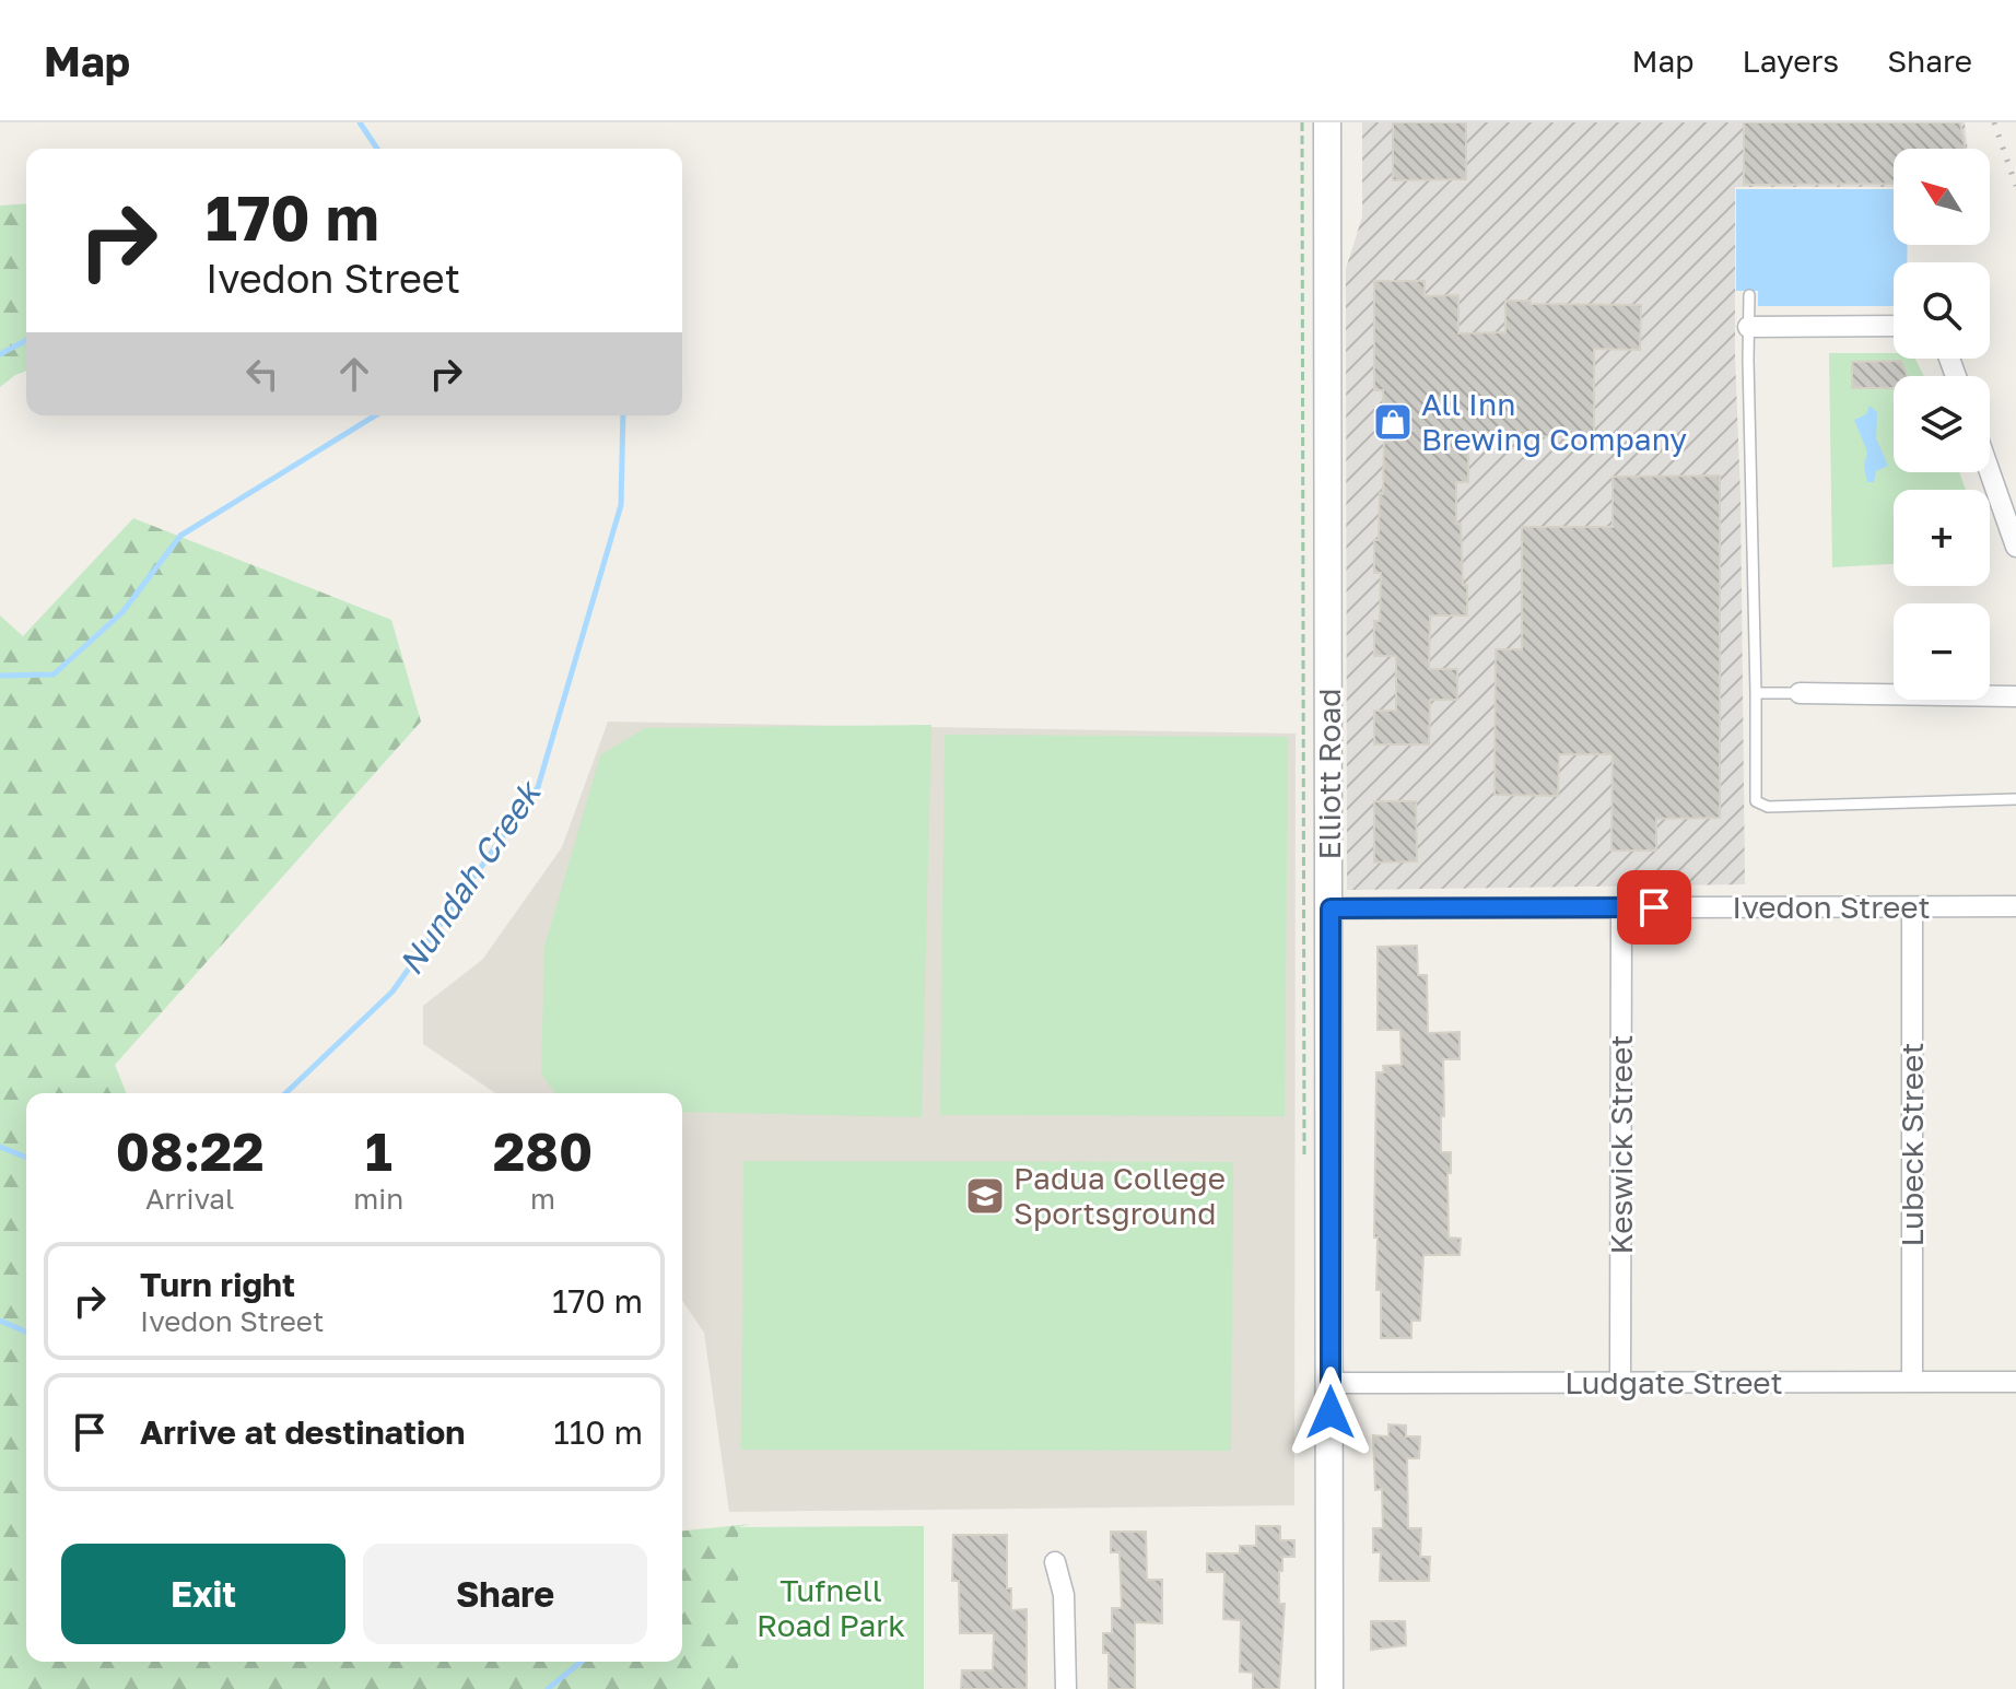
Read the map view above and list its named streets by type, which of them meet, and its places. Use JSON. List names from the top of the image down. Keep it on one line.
{"streets":{"street":["Elliott Road","Ivedon Street","Keswick Street","Lubeck Street","Ludgate Street"]},"crossings":[["Elliott Road","Ivedon Street"],["Elliott Road","Ludgate Street"],["Ivedon Street","Keswick Street"],["Ivedon Street","Lubeck Street"],["Keswick Street","Ludgate Street"],["Lubeck Street","Ludgate Street"]],"water":["Nundah Creek"],"parks":["Tufnell Road Park"],"places":{"shop":["All Inn Brewing Company"],"school or university":["Padua College Sportsground"]},"north":"top left","page":{"header":"Map","nav":["Map","Layers","Share"],"map_buttons":["+","−"],"turn":["170 m","Ivedon Street"],"eta":["08:22","Arrival","1","min","280","m"],"list":[{"name":"Turn right","note":"Ivedon Street","value":"170 m"},{"name":"Arrive at destination","value":"110 m"}],"buttons":["Exit","Share"]}}
